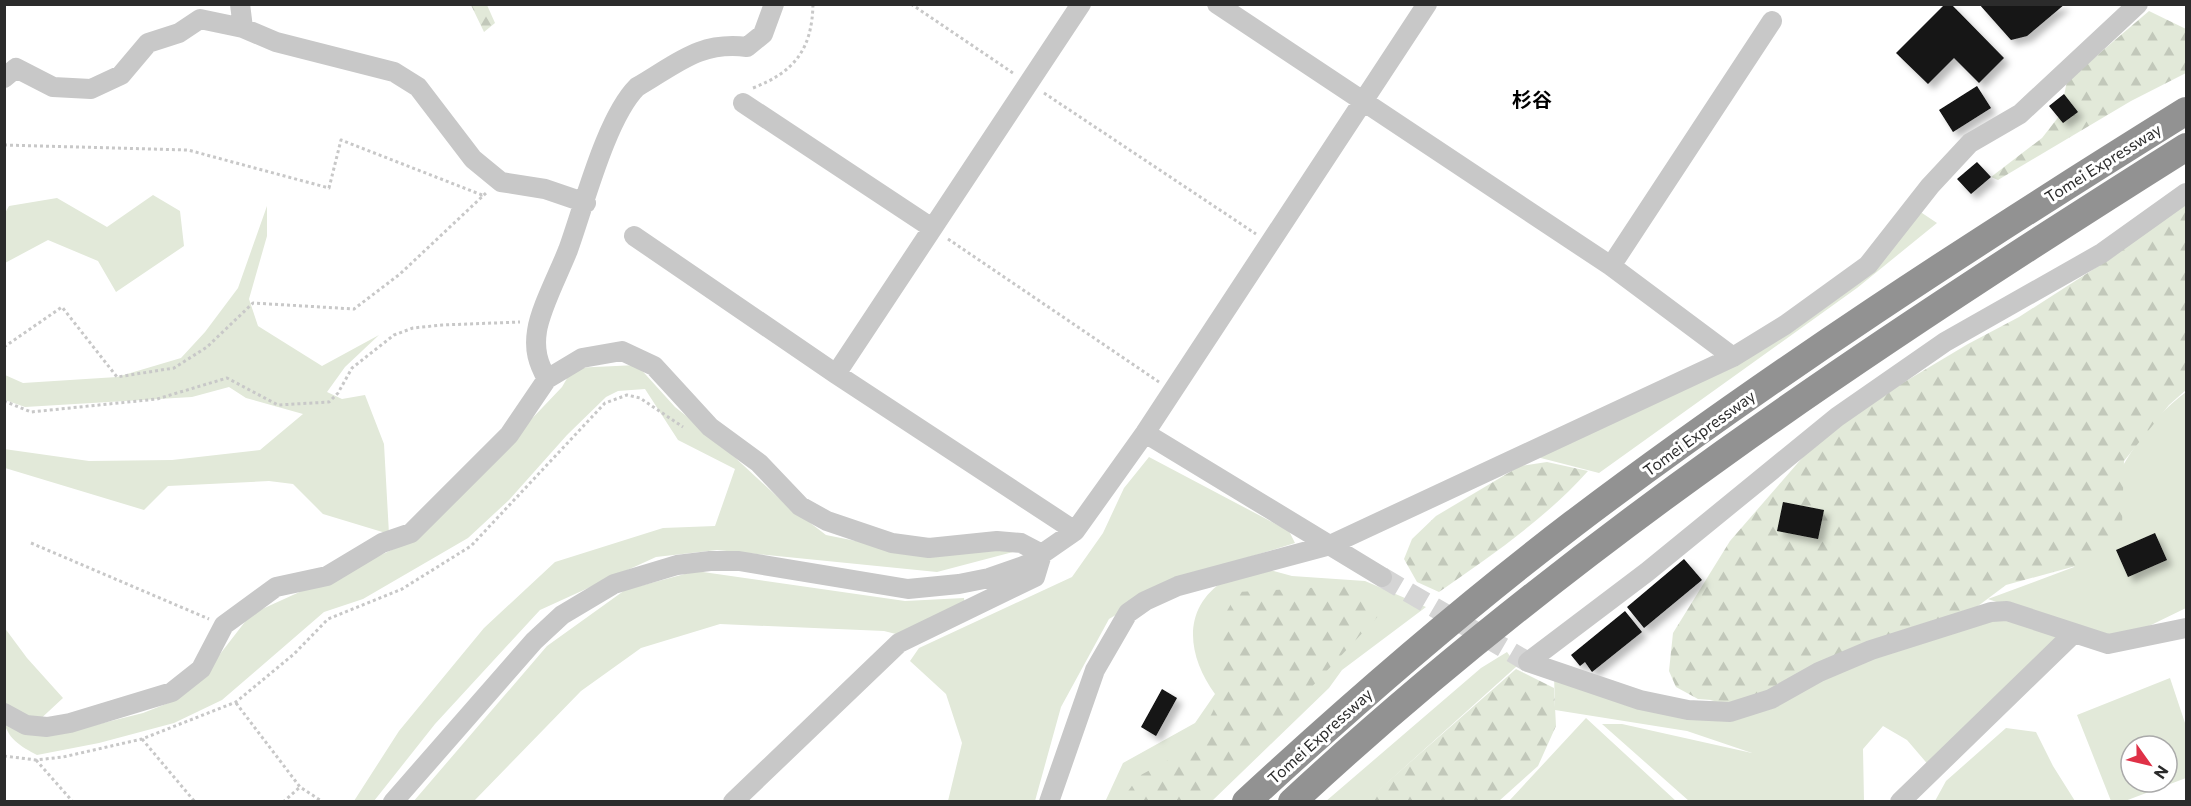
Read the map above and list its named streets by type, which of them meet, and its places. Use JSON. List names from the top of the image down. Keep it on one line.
{"streets":{"highway":["Tomei Expressway"]},"districts":["杉谷"],"north":"bottom right"}
